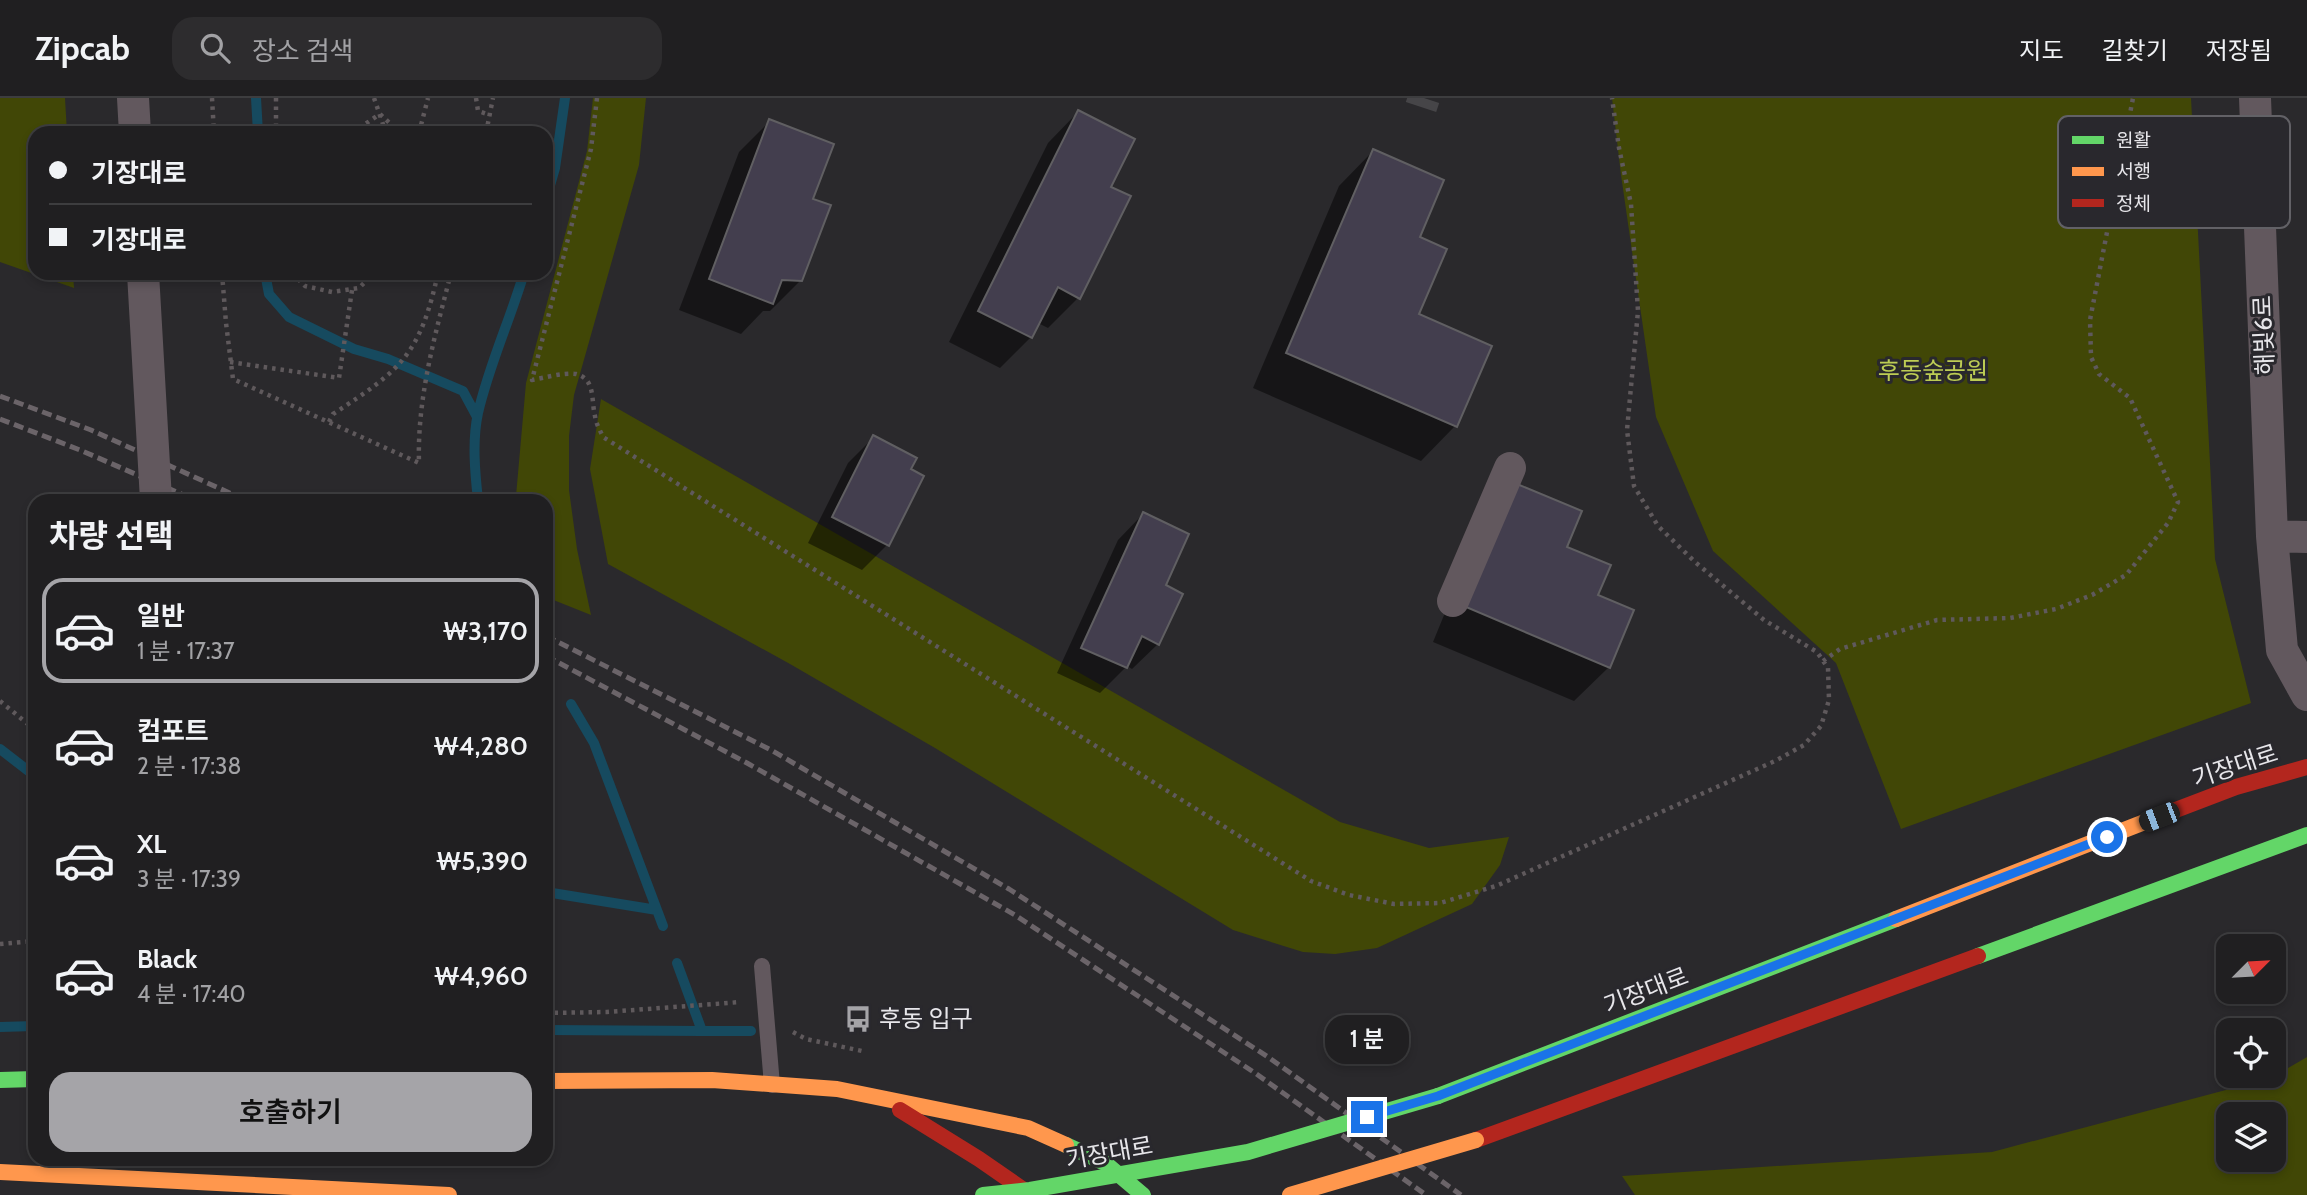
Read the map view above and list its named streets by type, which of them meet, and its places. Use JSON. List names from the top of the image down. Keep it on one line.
{"streets":{"main road":["기장대로"],"street":["해빛6로"]},"parks":["후동숲공원"],"places":{"bus stop":["후동 입구"]},"legend":["원활","서행","정체"],"north":"top right","page":{"header":"Zipcab","search":"장소 검색","nav":["지도","길찾기","저장됨"],"banner":["기장대로","기장대로"],"heading":"차량 선택","list":[{"name":"일반","note":"1 분 · 17:37","value":"₩3,170"},{"name":"컴포트","note":"2 분 · 17:38","value":"₩4,280"},{"name":"XL","note":"3 분 · 17:39","value":"₩5,390"},{"name":"Black","note":"4 분 · 17:40","value":"₩4,960"}],"bubble":"1 분","buttons":"호출하기"}}
